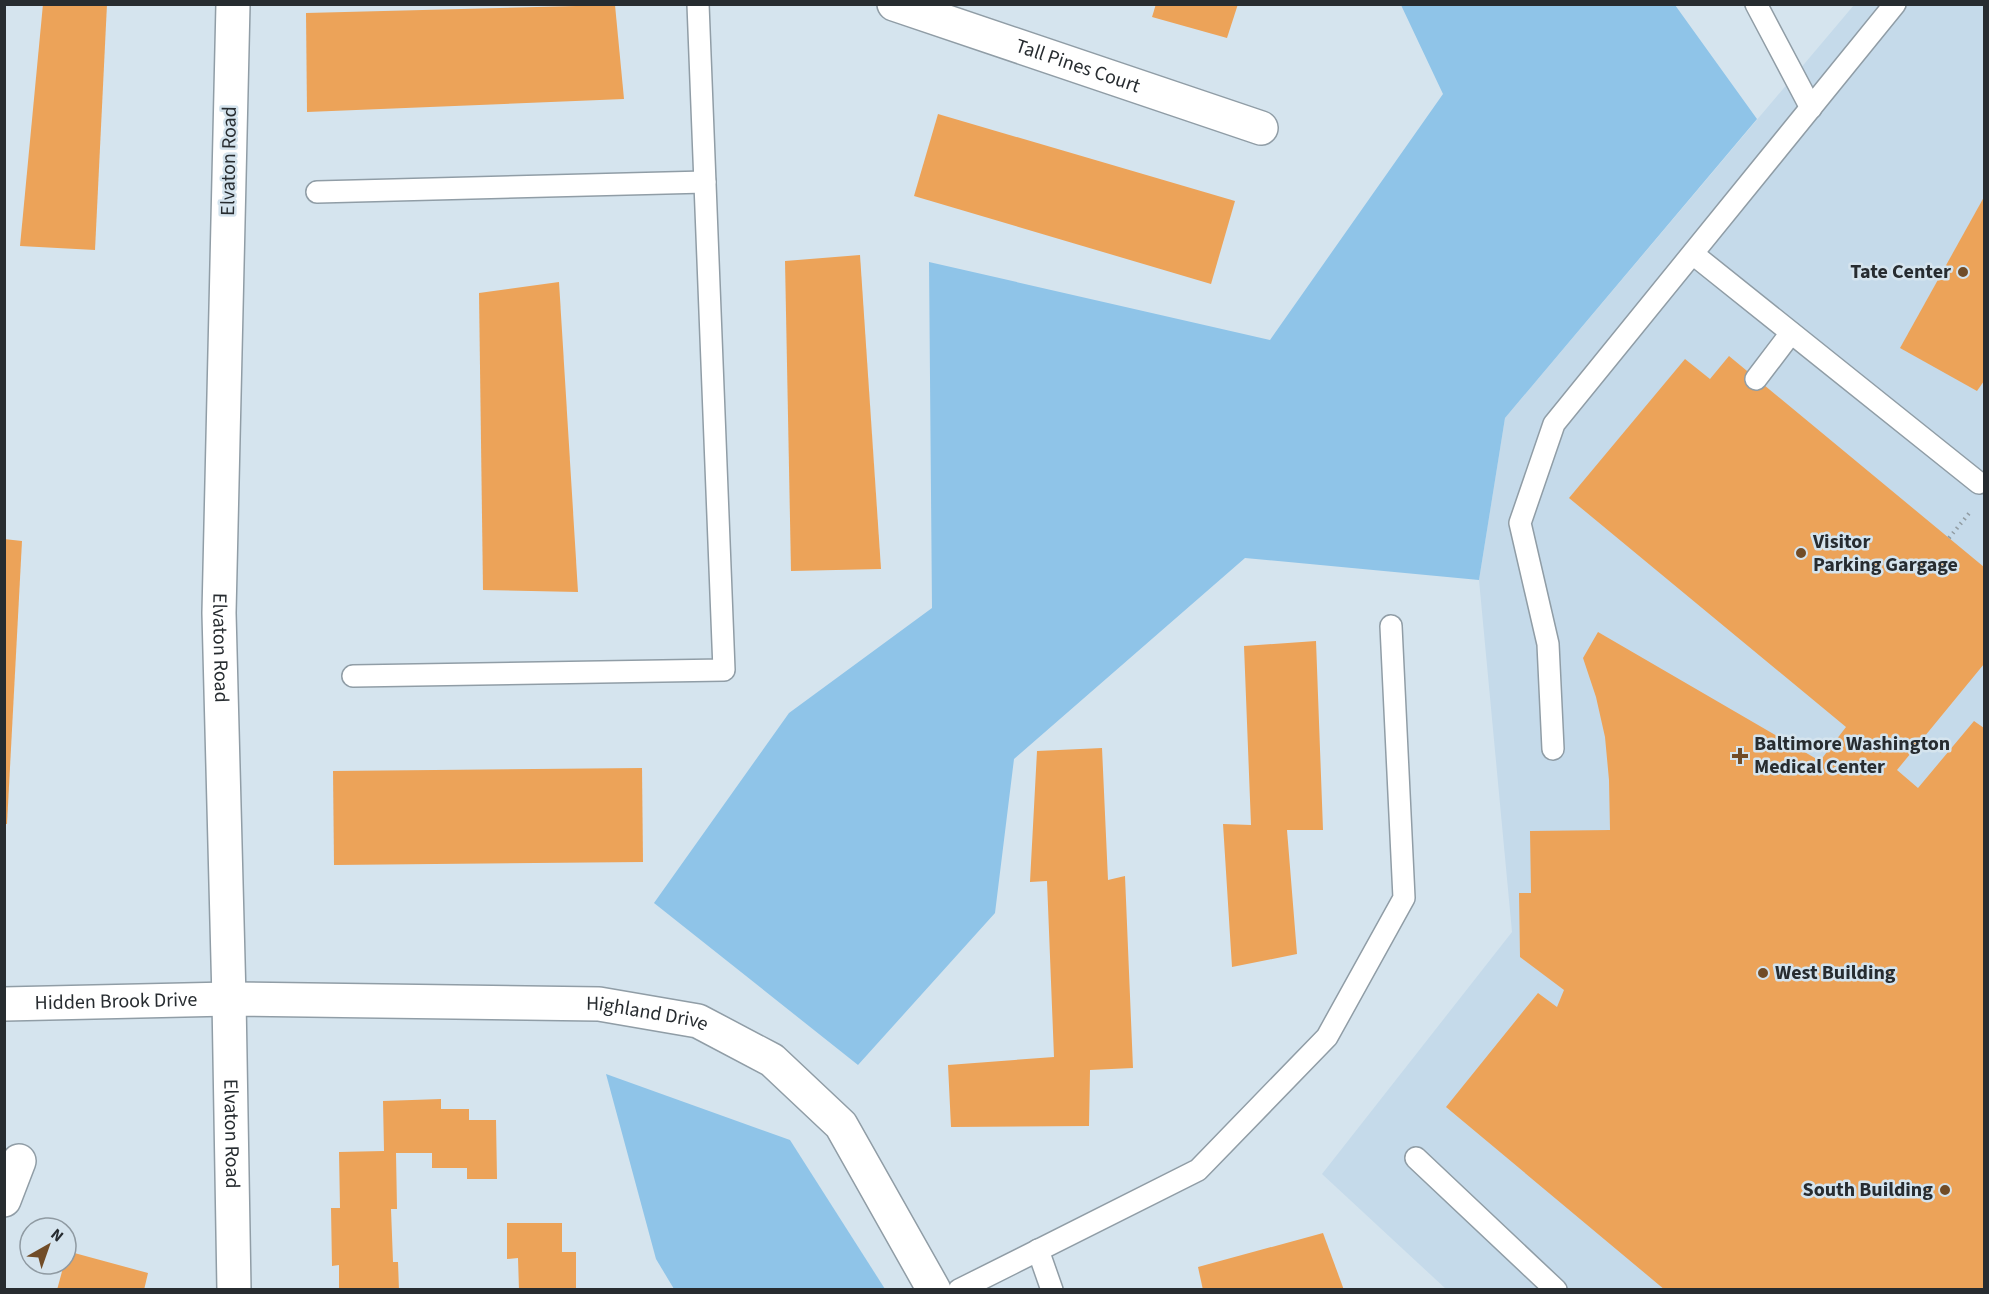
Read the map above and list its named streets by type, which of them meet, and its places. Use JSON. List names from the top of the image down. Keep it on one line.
{"streets":{"street":["Tall Pines Court","Elvaton Road","Hidden Brook Drive","Highland Drive"]},"crossings":[["Elvaton Road","Hidden Brook Drive"],["Elvaton Road","Highland Drive"],["Hidden Brook Drive","Highland Drive"]],"places":{"other":["Tate Center","Visitor Parking Gargage","West Building","South Building"],"health":["Baltimore Washington Medical Center"]},"north":"top right"}
